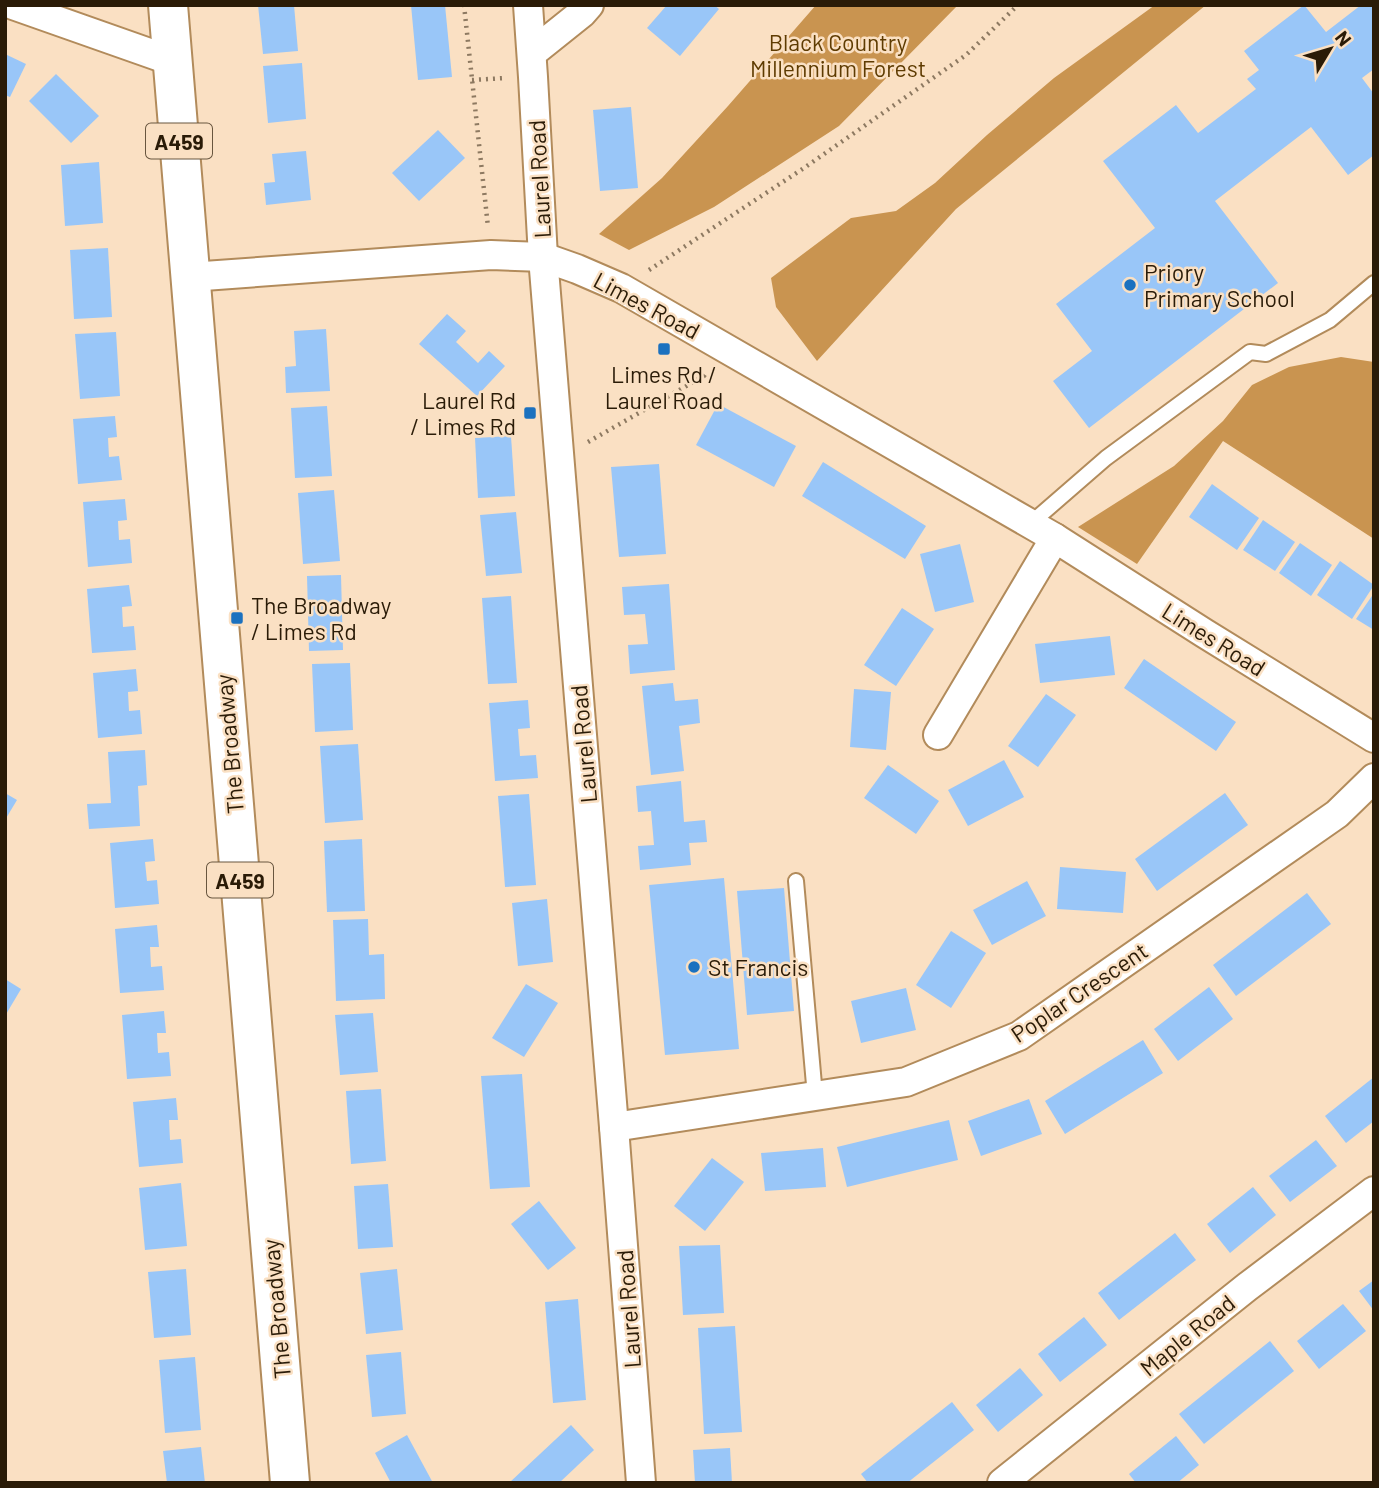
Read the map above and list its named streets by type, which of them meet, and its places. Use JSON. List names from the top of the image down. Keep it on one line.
{"streets":{"main road":["A459","The Broadway"],"street":["Laurel Road","Limes Road","Poplar Crescent","Maple Road"]},"crossings":[["Laurel Road","Limes Road"],["Laurel Road","Poplar Crescent"],["Limes Road","The Broadway"]],"parks":["Black Country Millennium Forest"],"places":{"other":["Priory Primary School","St Francis"],"transit":["Limes Rd / Laurel Road","Laurel Rd / Limes Rd","The Broadway / Limes Rd"]},"north":"top right"}
